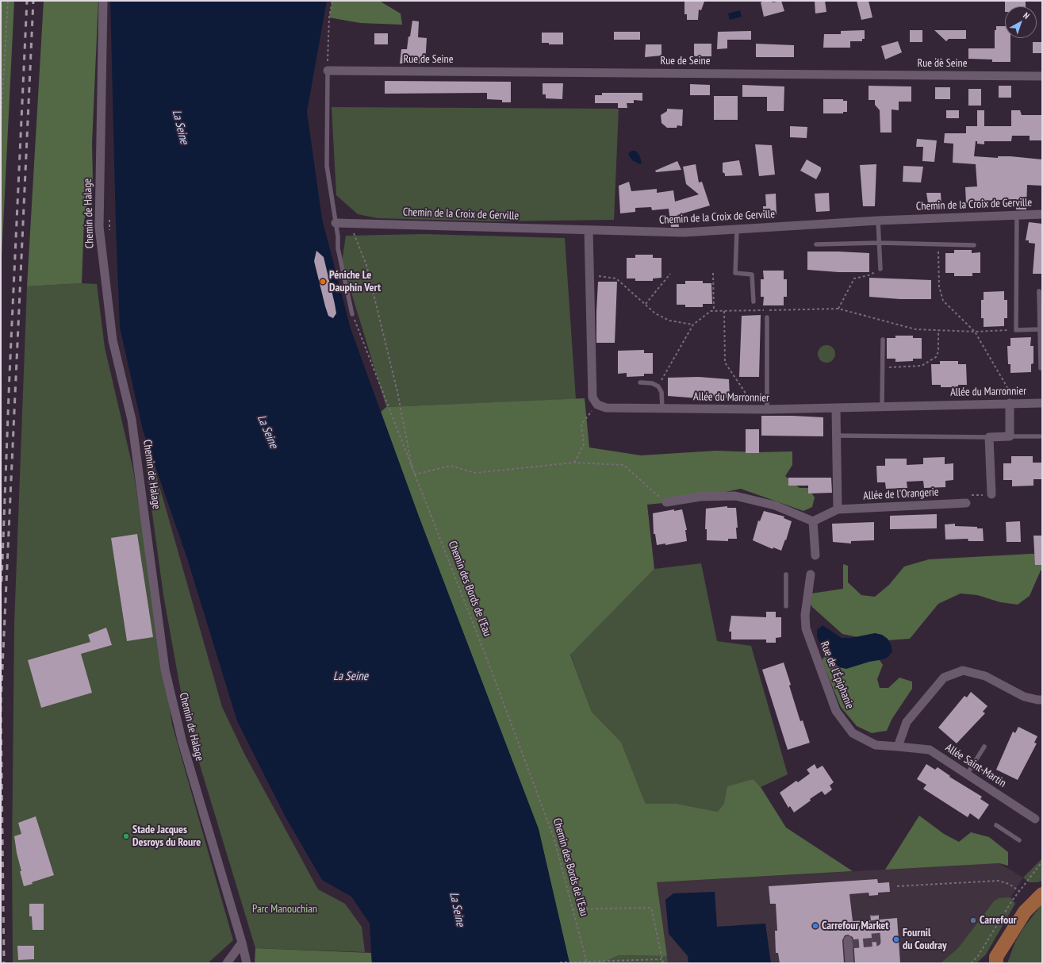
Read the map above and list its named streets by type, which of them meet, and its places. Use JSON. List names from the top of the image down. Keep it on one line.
{"streets":{"street":["Rue de Seine","Chemin de la Croix de Gerville","Chemin de Halage","Allée du Marronnier","Allée de l'Orangerie","Rue de l'Épiphanie","Allée Saint-Martin"],"path":["Chemin des Bords de l’Eau"]},"crossings":[["Rue de l'Épiphanie","Allée Saint-Martin"]],"water":["La Seine"],"parks":["Parc Manouchian"],"places":["Péniche Le Dauphin Vert","Stade Jacques Desroys du Roure","Carrefour","Carrefour Market","Fournil du Coudray"],"north":"top right"}
